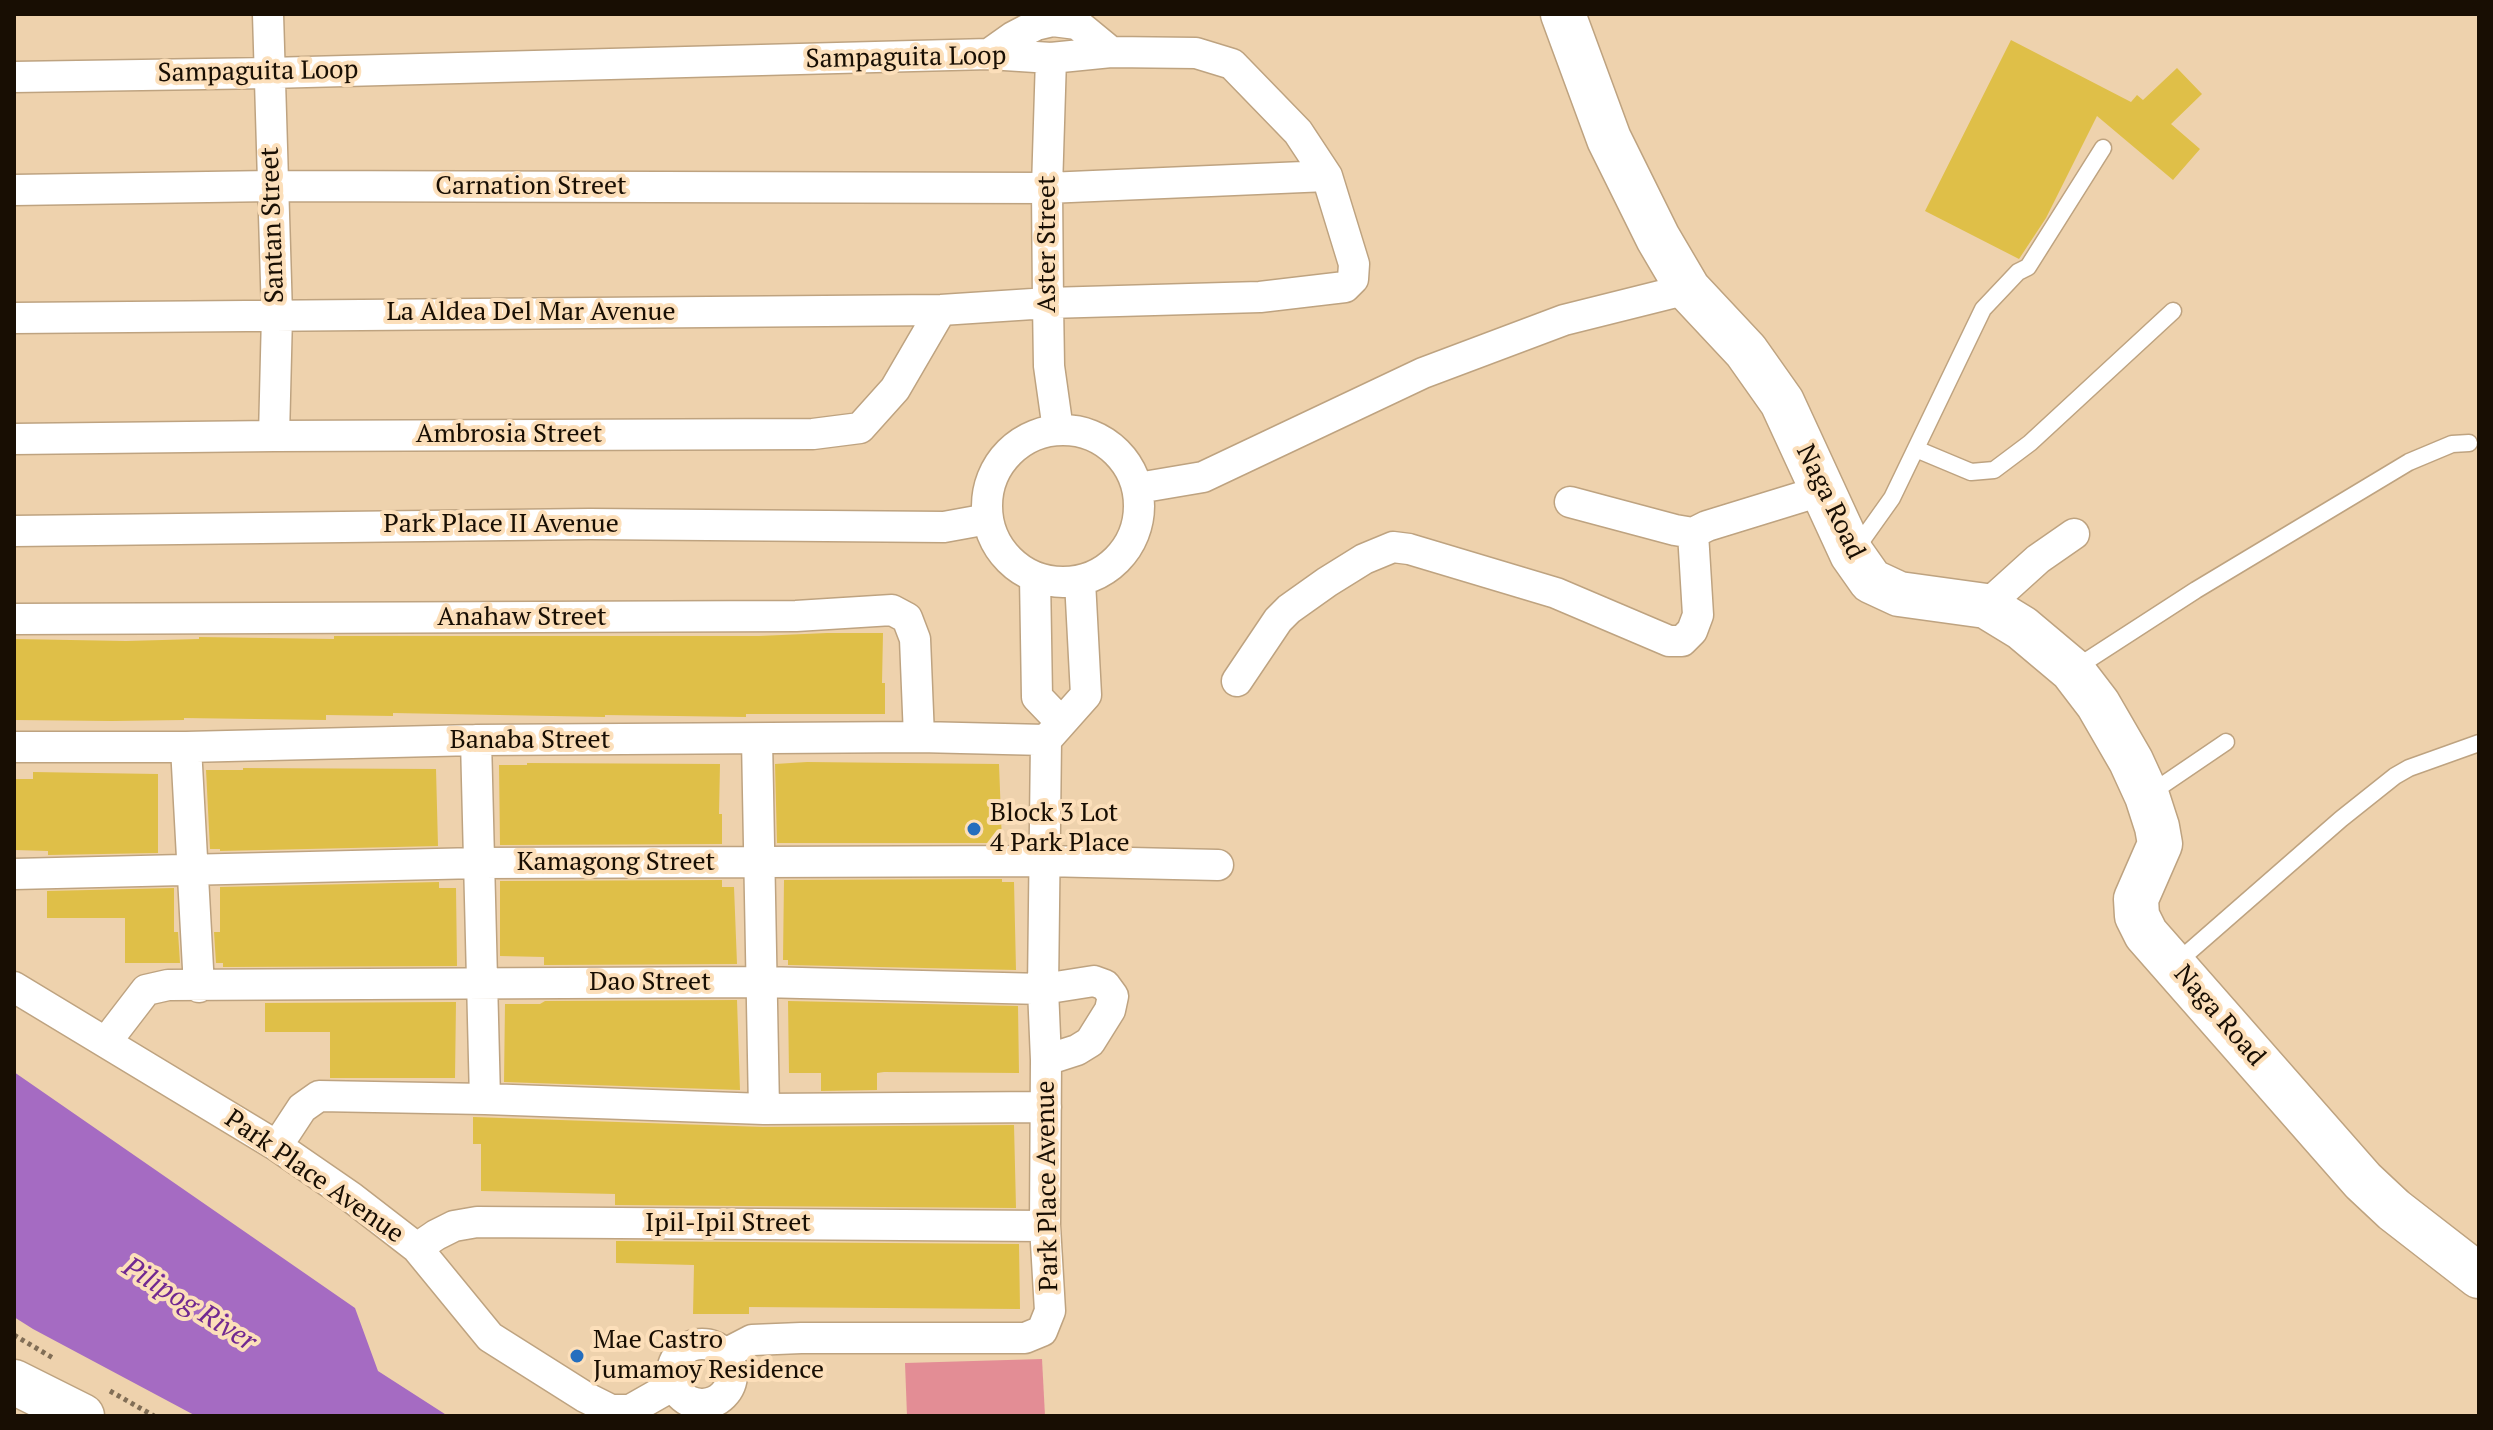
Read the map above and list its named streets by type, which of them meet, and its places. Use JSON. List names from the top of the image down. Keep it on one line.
{"streets":{"main road":["Naga Road"],"street":["Sampaguita Loop","Carnation Street","Santan Street","Aster Street","La Aldea Del Mar Avenue","Ambrosia Street","Park Place II Avenue","Anahaw Street","Banaba Street","Kamagong Street","Dao Street","Park Place Avenue","Ipil-Ipil Street"]},"crossings":[["Sampaguita Loop","Carnation Street"],["Sampaguita Loop","Santan Street"],["Sampaguita Loop","Aster Street"],["Sampaguita Loop","La Aldea Del Mar Avenue"],["Carnation Street","Santan Street"],["Carnation Street","Aster Street"],["Santan Street","La Aldea Del Mar Avenue"],["Santan Street","Ambrosia Street"],["Aster Street","La Aldea Del Mar Avenue"],["Aster Street","Park Place II Avenue"],["La Aldea Del Mar Avenue","Ambrosia Street"],["Anahaw Street","Banaba Street"],["Banaba Street","Park Place Avenue"],["Kamagong Street","Park Place Avenue"],["Dao Street","Park Place Avenue"],["Park Place Avenue","Ipil-Ipil Street"]],"water":["Pilipog River"],"places":["Block 3 Lot 4 Park Place","Mae Castro Jumamoy Residence"]}
